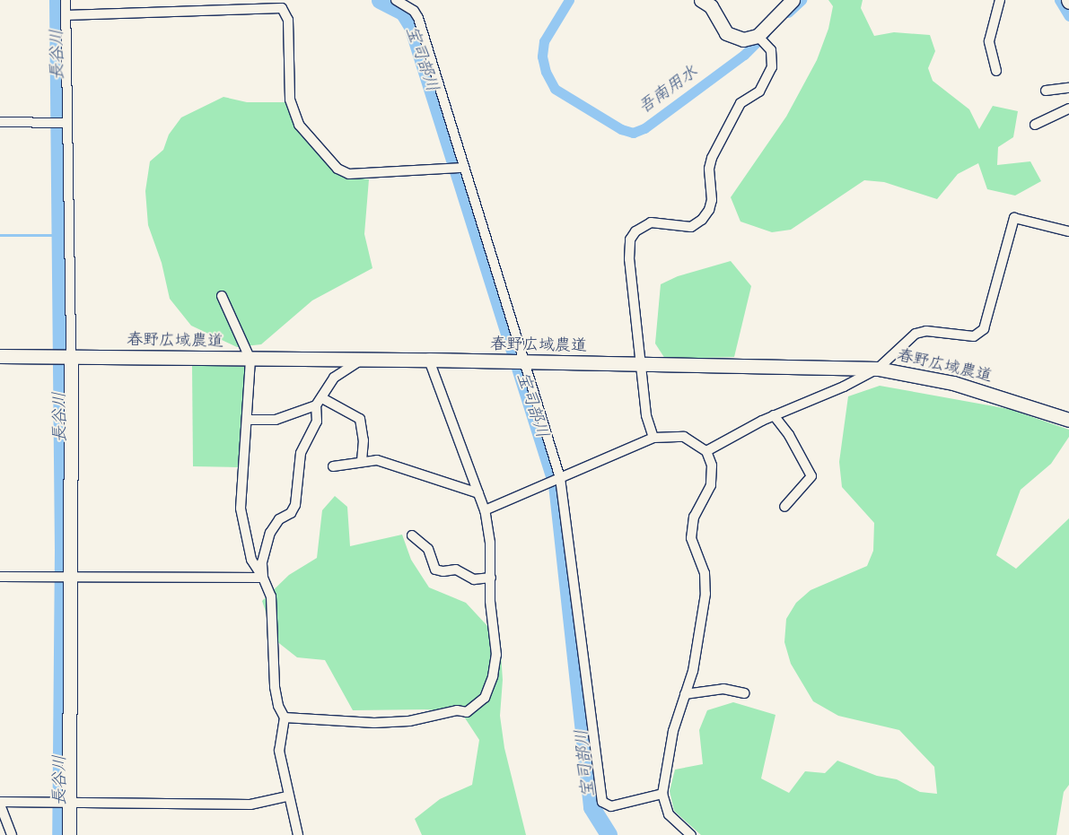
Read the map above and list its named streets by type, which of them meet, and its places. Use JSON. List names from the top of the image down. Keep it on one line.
{"streets":{"street":["春野広域農道"]},"water":["長谷川","宝司部川","吾南用水"]}
